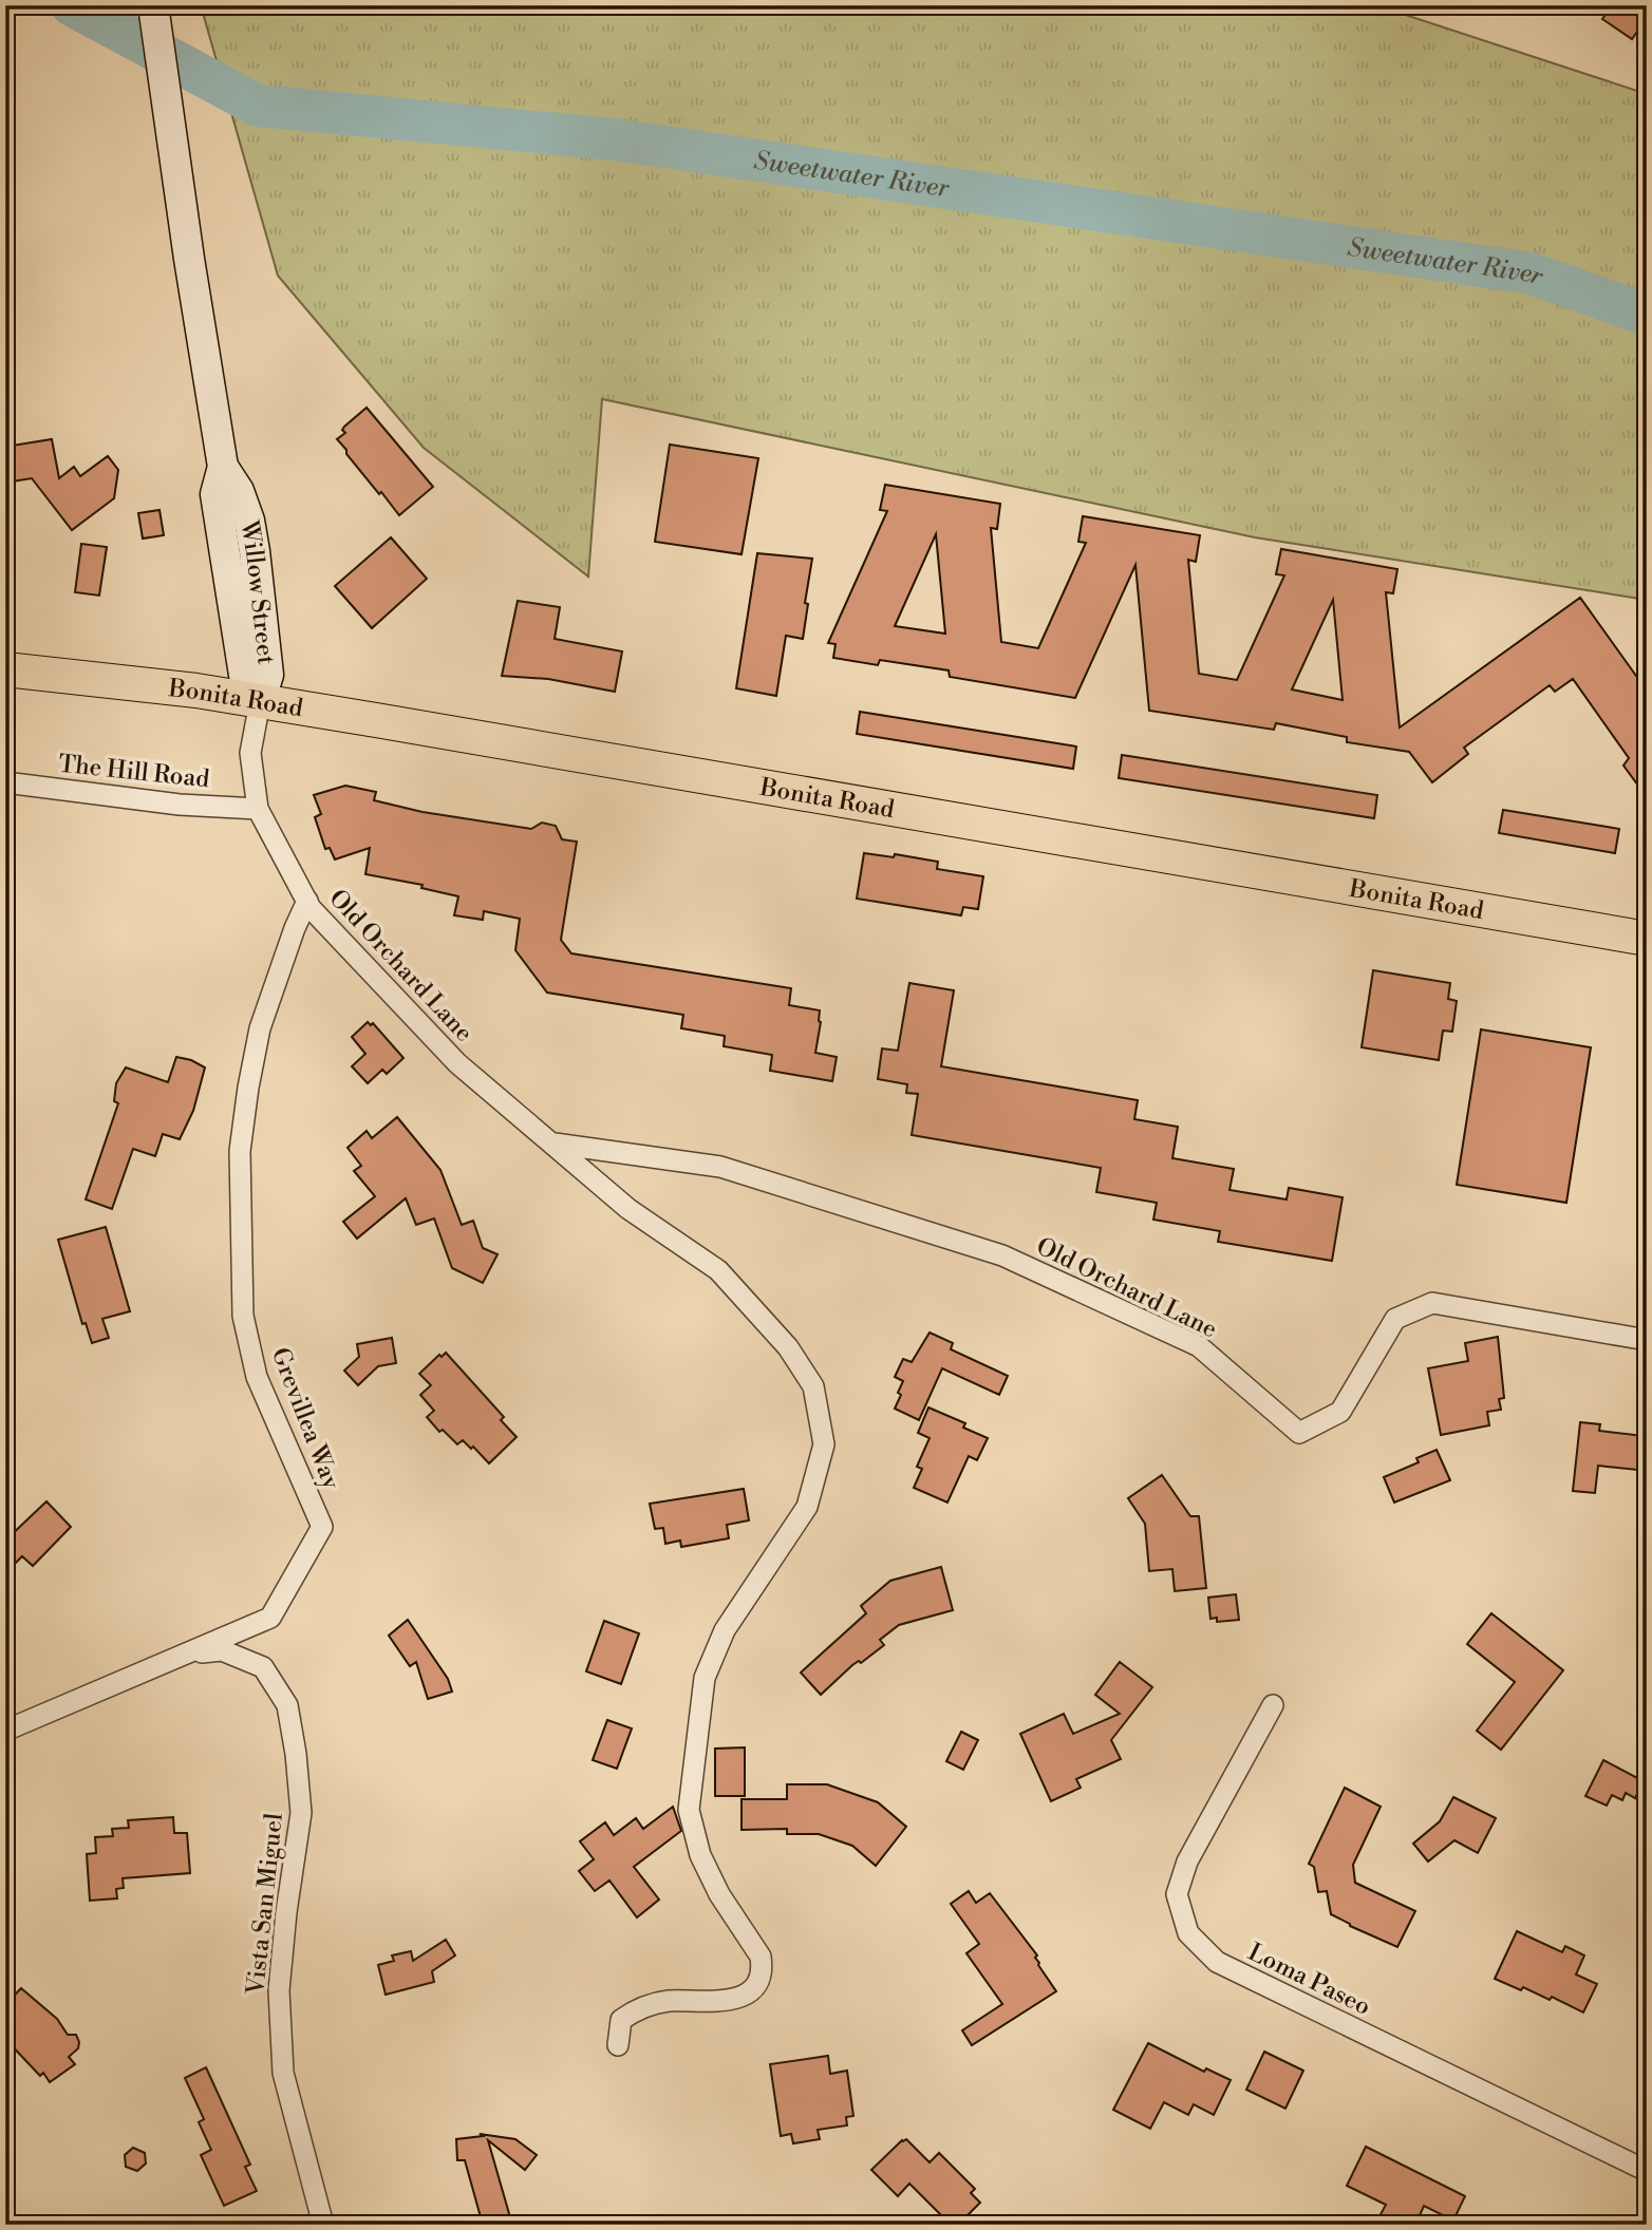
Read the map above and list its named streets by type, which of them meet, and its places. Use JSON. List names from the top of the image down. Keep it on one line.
{"streets":{"main road":["Willow Street","Bonita Road"],"street":["The Hill Road","Old Orchard Lane","Grevillea Way","Vista San Miguel","Loma Paseo"]},"crossings":[["Willow Street","Bonita Road"],["Willow Street","Old Orchard Lane"],["Bonita Road","Old Orchard Lane"],["The Hill Road","Old Orchard Lane"],["Old Orchard Lane","Grevillea Way"],["Grevillea Way","Vista San Miguel"]],"water":["Sweetwater River"]}
